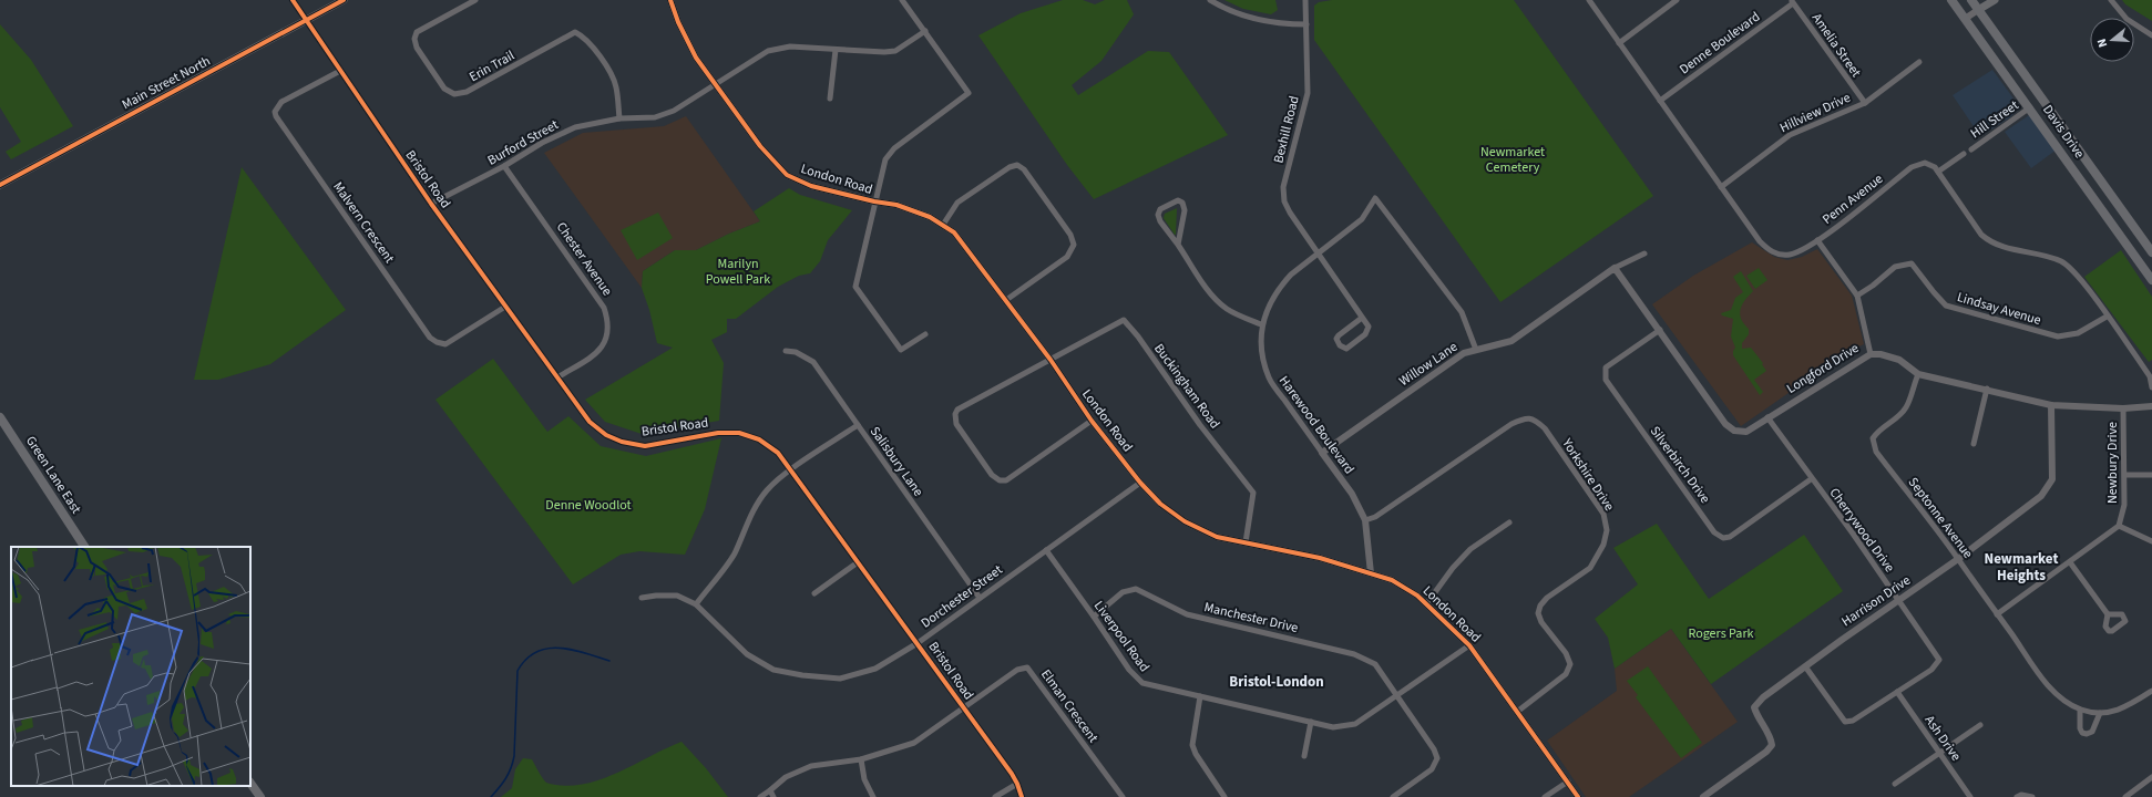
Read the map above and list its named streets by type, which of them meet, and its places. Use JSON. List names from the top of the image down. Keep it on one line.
{"streets":{"main road":["Main Street North","Davis Drive","Green Lane East"],"street":["Denne Boulevard","Amelia Street","Erin Trail","Hillview Drive","Hill Street","Bexhill Road","Burford Street","Bristol Road","London Road","Penn Avenue","Malvern Crescent","Chester Avenue","Lindsay Avenue","Willow Lane","Longford Drive","Buckingham Road","Harewood Boulevard","Salisbury Lane","Newbury Drive","Silverbirch Drive","Yorkshire Drive","Septonne Avenue","Cherrywood Drive","Dorchester Street","Harrison Drive","Manchester Drive","Liverpool Road","Elman Crescent","Ash Drive"]},"crossings":[["Denne Boulevard","Amelia Street"],["Denne Boulevard","Penn Avenue"],["Amelia Street","Hillview Drive"],["Erin Trail","Burford Street"],["Main Street North","Bristol Road"],["Hillview Drive","Penn Avenue"],["Hill Street","Davis Drive"],["Hill Street","Penn Avenue"],["Bexhill Road","Harewood Boulevard"],["Burford Street","Bristol Road"],["Burford Street","London Road"],["Burford Street","Chester Avenue"],["Bristol Road","Malvern Crescent"],["Bristol Road","Chester Avenue"],["Bristol Road","Dorchester Street"],["Bristol Road","Elman Crescent"],["London Road","Buckingham Road"],["London Road","Harewood Boulevard"],["London Road","Yorkshire Drive"],["London Road","Dorchester Street"],["London Road","Liverpool Road"],["Willow Lane","Longford Drive"],["Willow Lane","Harewood Boulevard"],["Longford Drive","Newbury Drive"],["Longford Drive","Silverbirch Drive"],["Longford Drive","Septonne Avenue"],["Longford Drive","Cherrywood Drive"],["Longford Drive","Harrison Drive"],["Harewood Boulevard","Yorkshire Drive"],["Salisbury Lane","Dorchester Street"],["Silverbirch Drive","Cherrywood Drive"],["Septonne Avenue","Harrison Drive"],["Cherrywood Drive","Harrison Drive"],["Cherrywood Drive","Ash Drive"],["Dorchester Street","Liverpool Road"],["Manchester Drive","Liverpool Road"]],"districts":["Newmarket Heights","Bristol-London"],"parks":["Newmarket Cemetery","Marilyn Powell Park","Denne Woodlot","Rogers Park"],"north":"left"}
